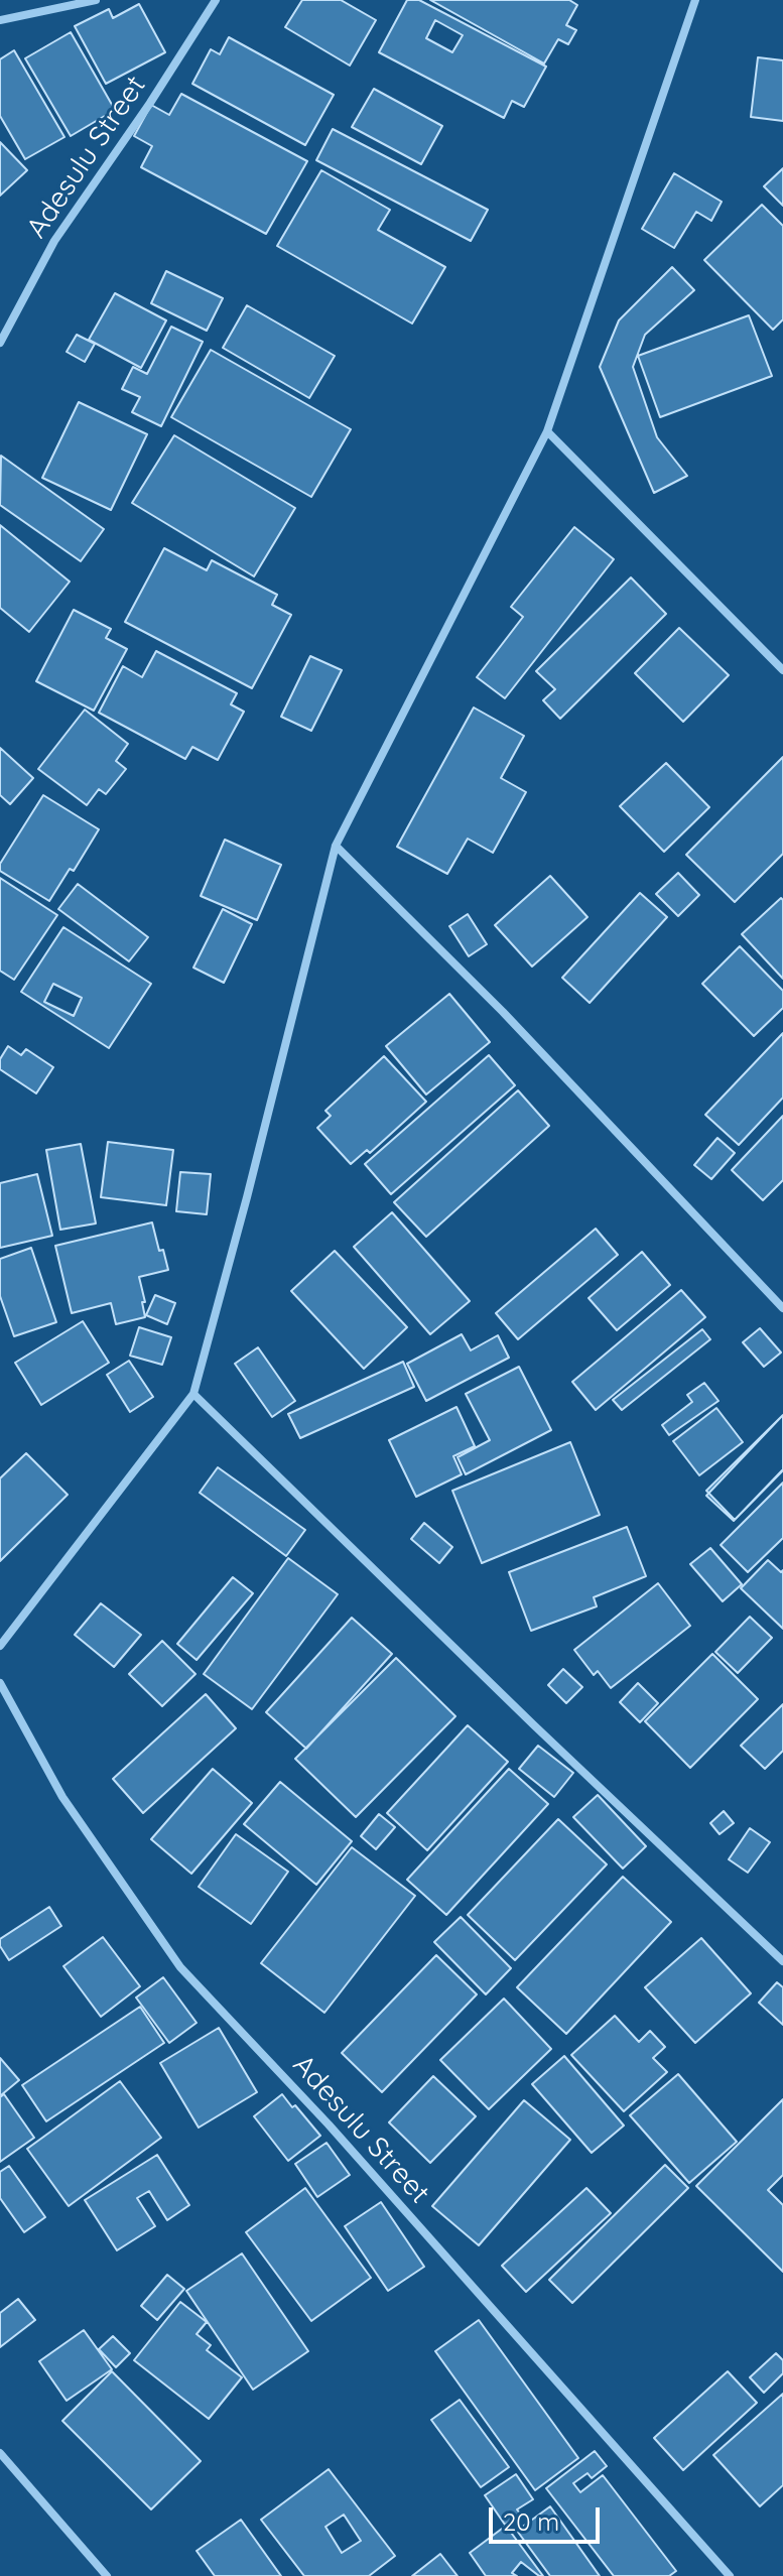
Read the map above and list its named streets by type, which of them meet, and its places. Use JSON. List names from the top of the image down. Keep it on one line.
{"streets":{"street":["Adesulu Street"]},"scale_bar":"20 m"}
